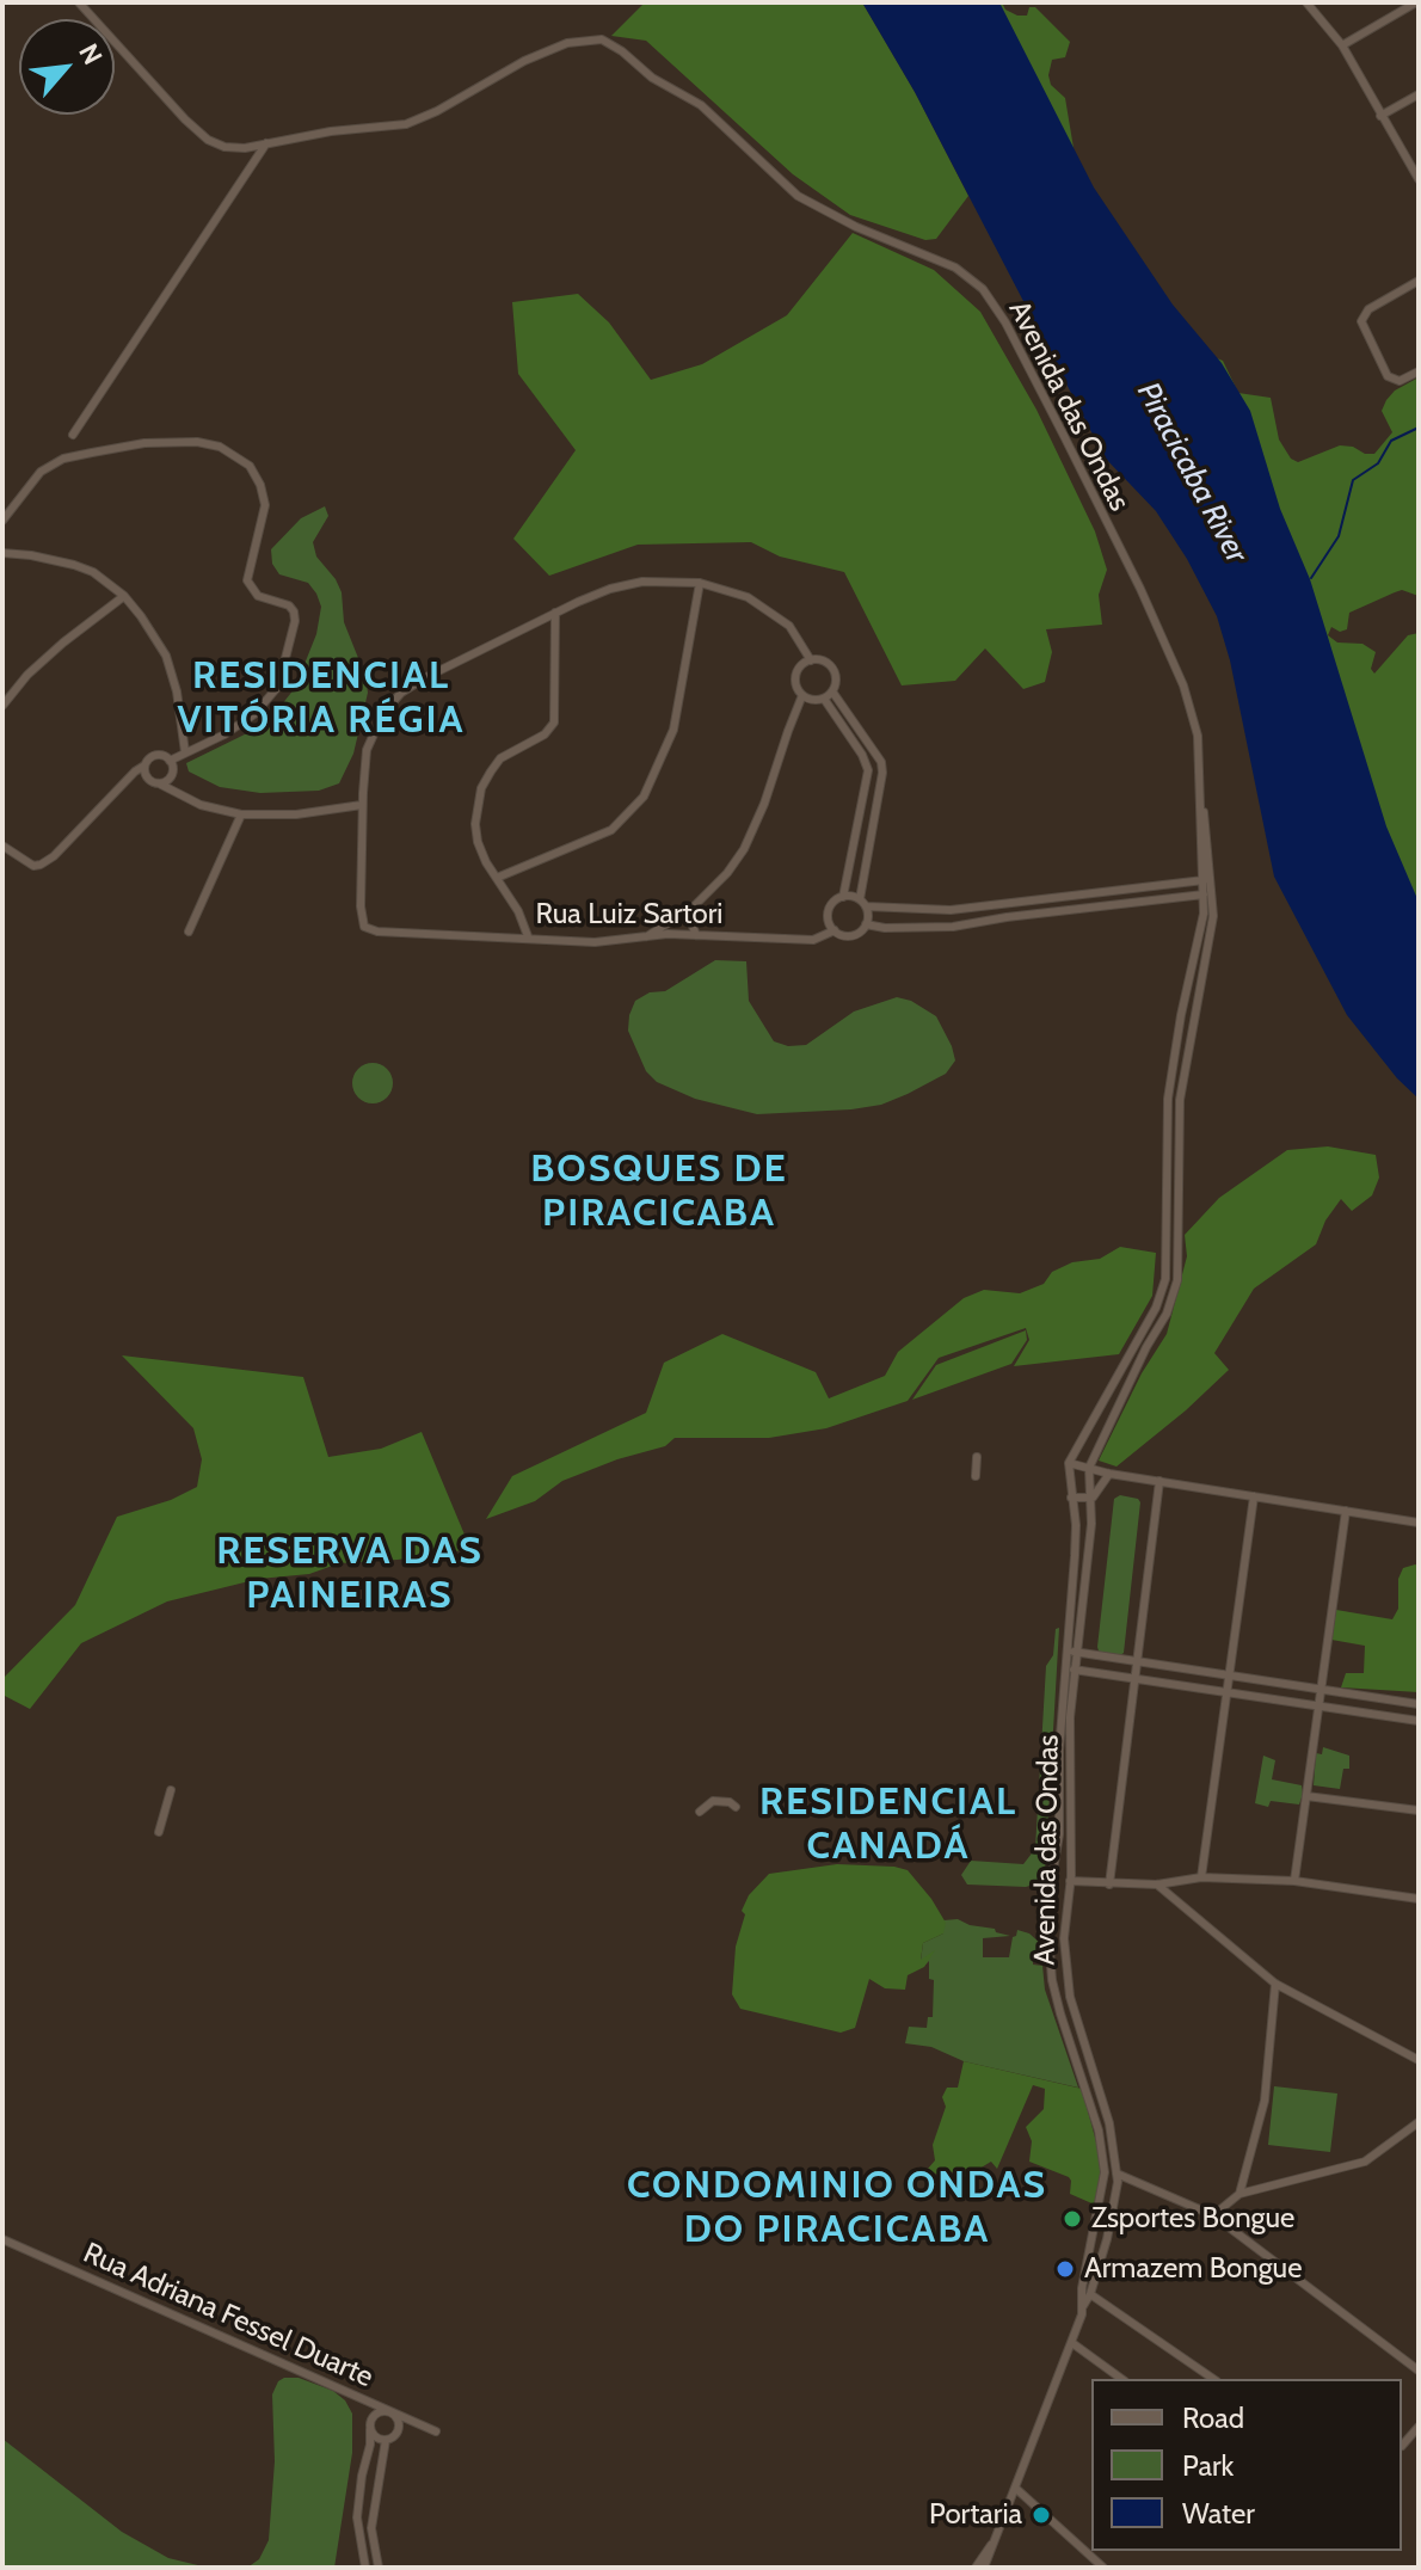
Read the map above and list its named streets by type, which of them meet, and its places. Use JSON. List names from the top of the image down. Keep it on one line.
{"streets":{"street":["Avenida das Ondas","Rua Luiz Sartori","Rua Adriana Fessel Duarte"]},"districts":["RESIDENCIAL VITÓRIA RÉGIA","BOSQUES DE PIRACICABA","RESERVA DAS PAINEIRAS","RESIDENCIAL CANADÁ","CONDOMINIO ONDAS DO PIRACICABA"],"water":["Piracicaba River"],"places":["Zsportes Bongue","Armazem Bongue","Portaria"],"legend":["Road","Park","Water"],"north":"top right"}
